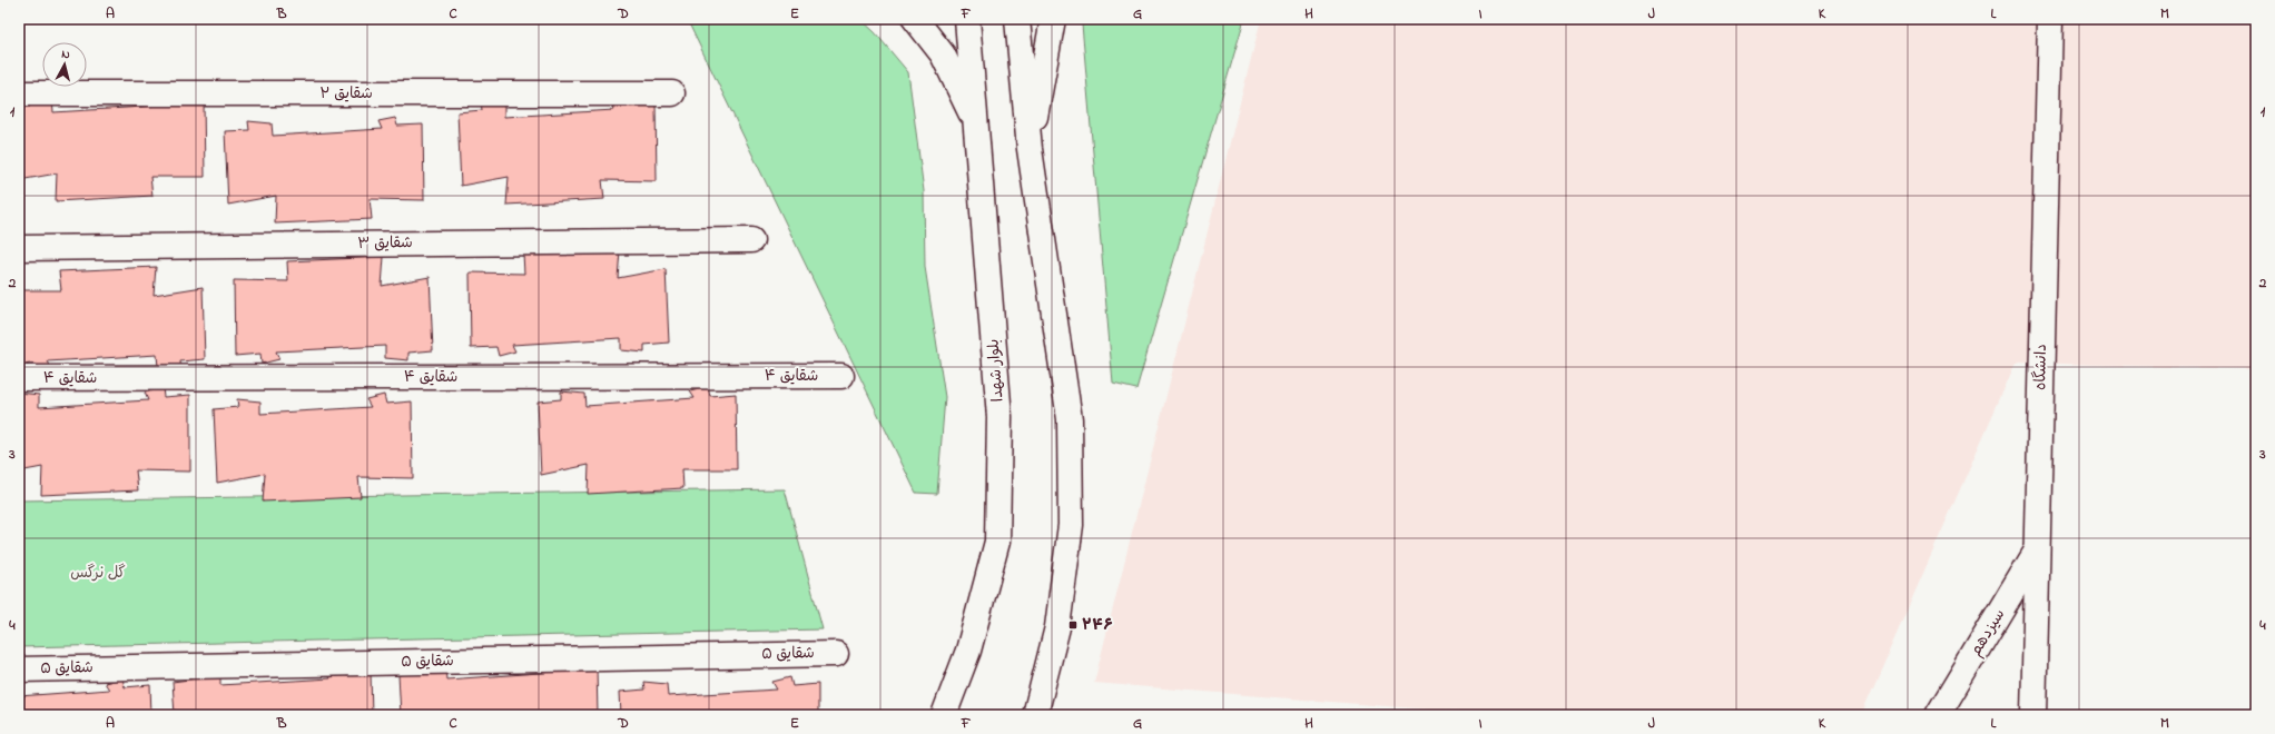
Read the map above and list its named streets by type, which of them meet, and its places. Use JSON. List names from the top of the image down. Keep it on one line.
{"streets":{"street":["شقایق ۲","شقایق ۳","دانشگاه","بلوار شهدا","شقایق ۴","سیزدهم","شقایق ۵"]},"crossings":[["دانشگاه","سیزدهم"]],"parks":["گل نرگس"],"places":{"transit":["۲۴۶"]},"north":"top","grid":{"columns":["A","B","C","D","E","F","G","H","I","J","K","L","M"],"rows":["1","2","3","4"]}}
